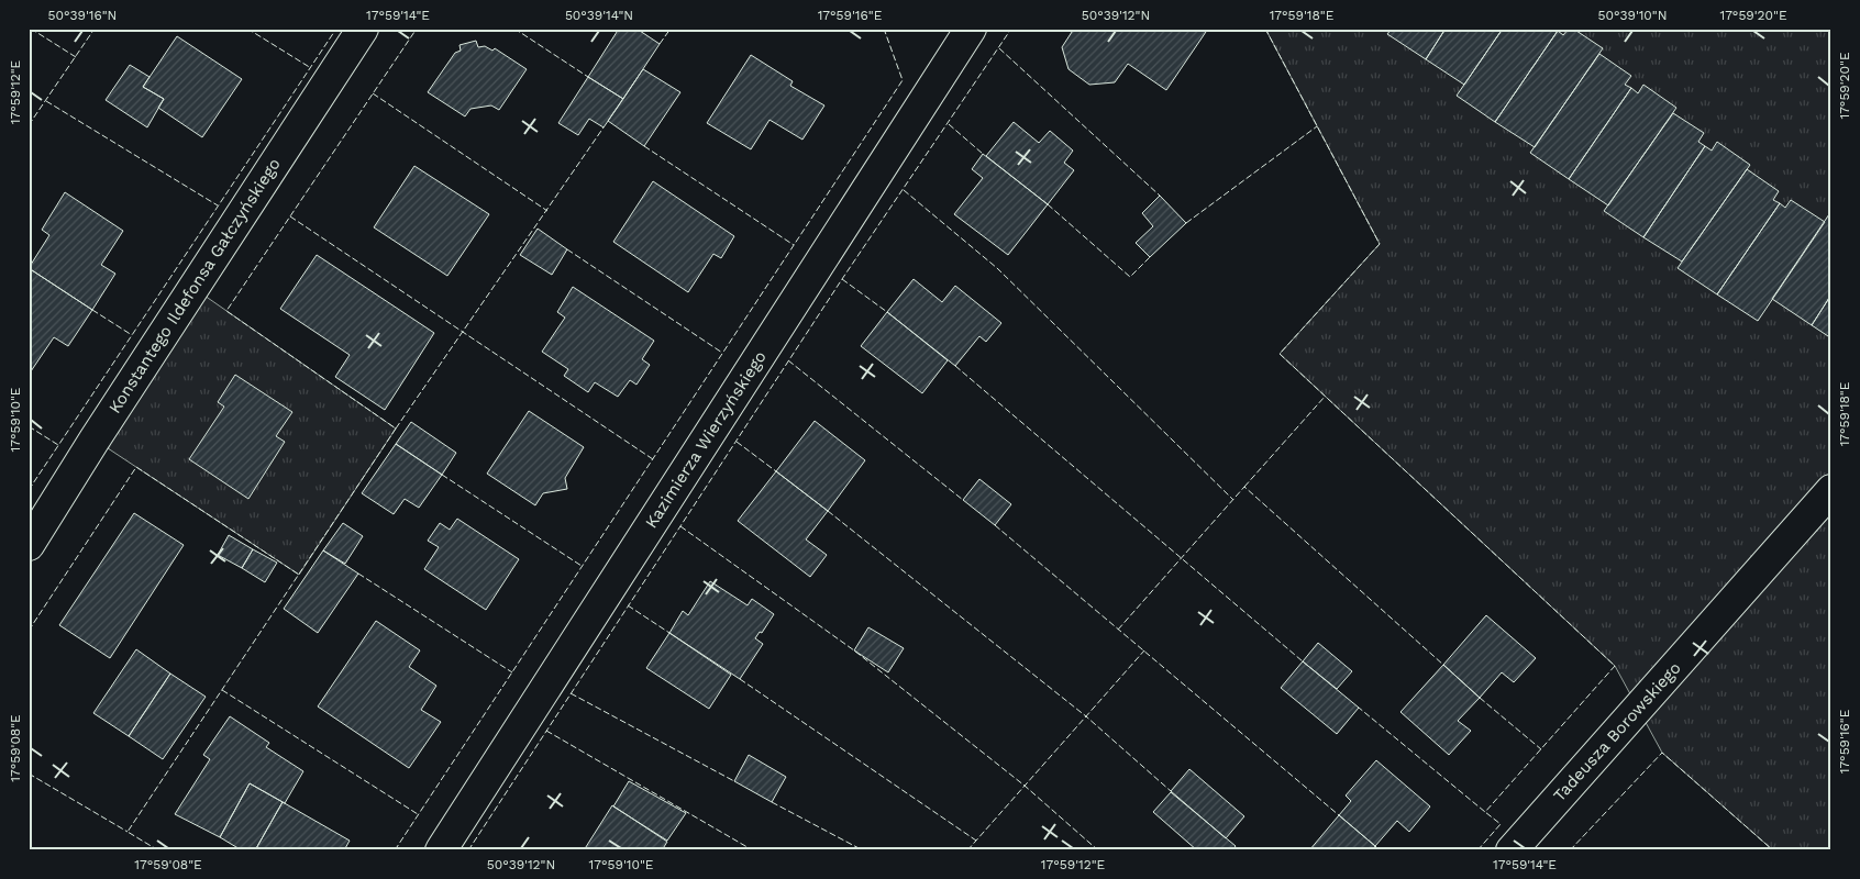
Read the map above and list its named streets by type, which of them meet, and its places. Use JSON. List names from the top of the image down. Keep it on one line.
{"streets":{"street":["Konstantego Ildefonsa Gałczyńskiego","Kazimierza Wierzyńskiego","Tadeusza Borowskiego"]},"coordinates":["50°39'16\"N","17°59'14\"E","50°39'14\"N","17°59'16\"E","50°39'12\"N","17°59'18\"E","50°39'10\"N","17°59'20\"E","17°59'12\"E","17°59'10\"E","17°59'08\"E"]}
